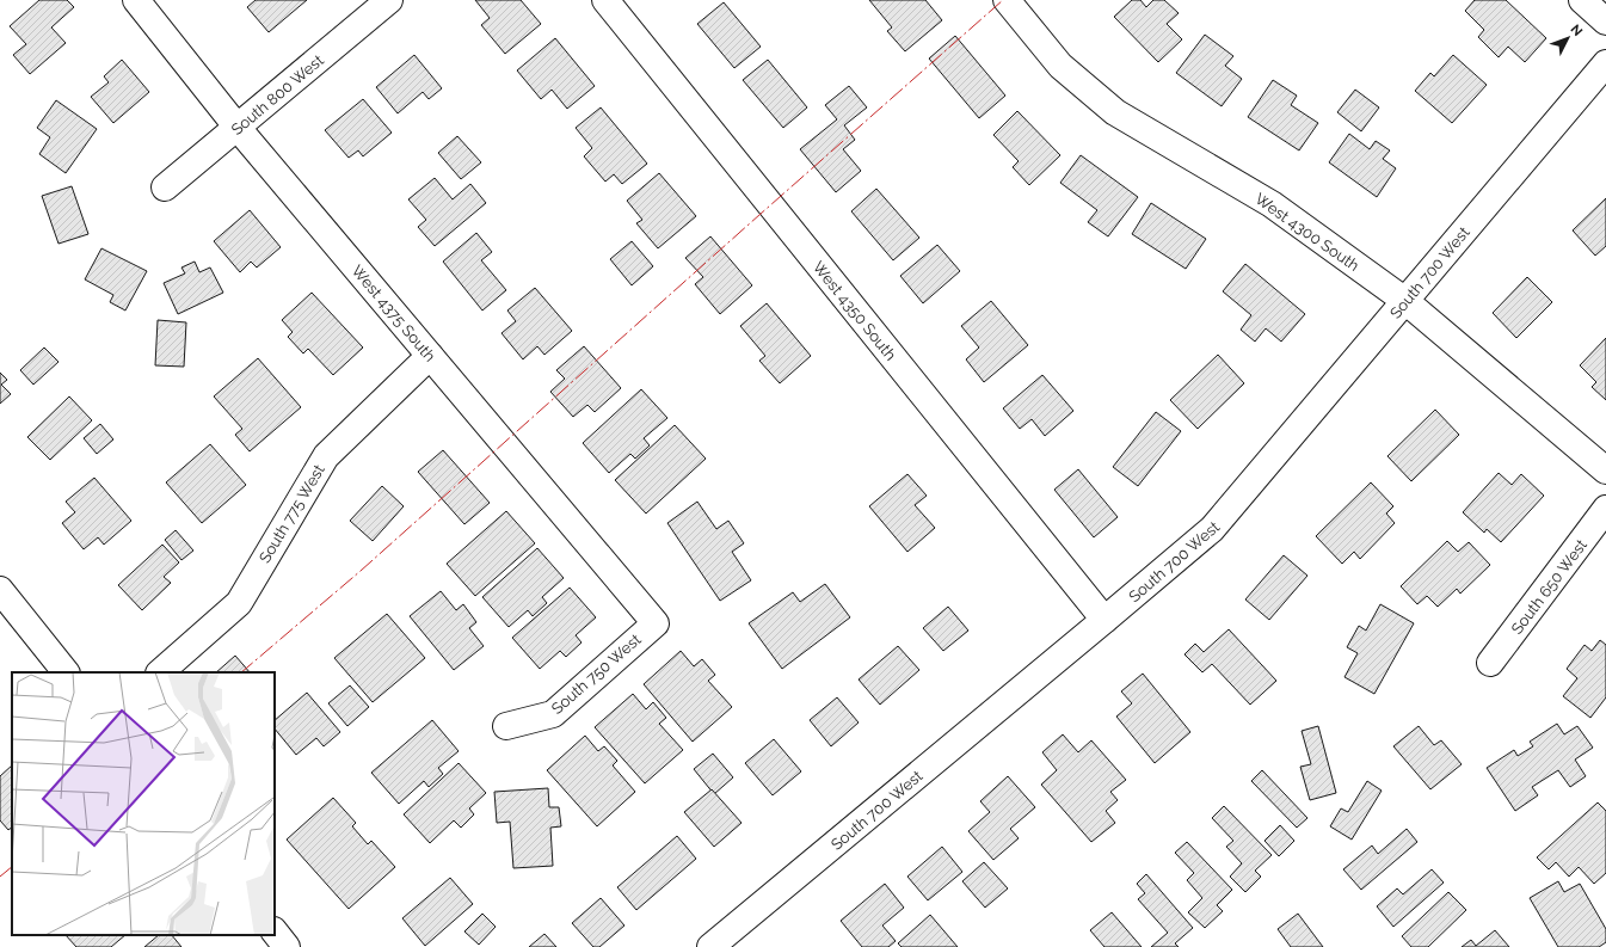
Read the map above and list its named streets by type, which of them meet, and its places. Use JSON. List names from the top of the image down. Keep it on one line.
{"streets":{"street":["South 800 West","West 4300 South","South 700 West","West 4350 South","West 4375 South","South 775 West","South 650 West","South 750 West"]},"crossings":[["South 800 West","West 4375 South"],["West 4300 South","South 700 West"],["South 700 West","West 4350 South"],["West 4375 South","South 775 West"],["West 4375 South","South 750 West"]],"north":"top right"}
